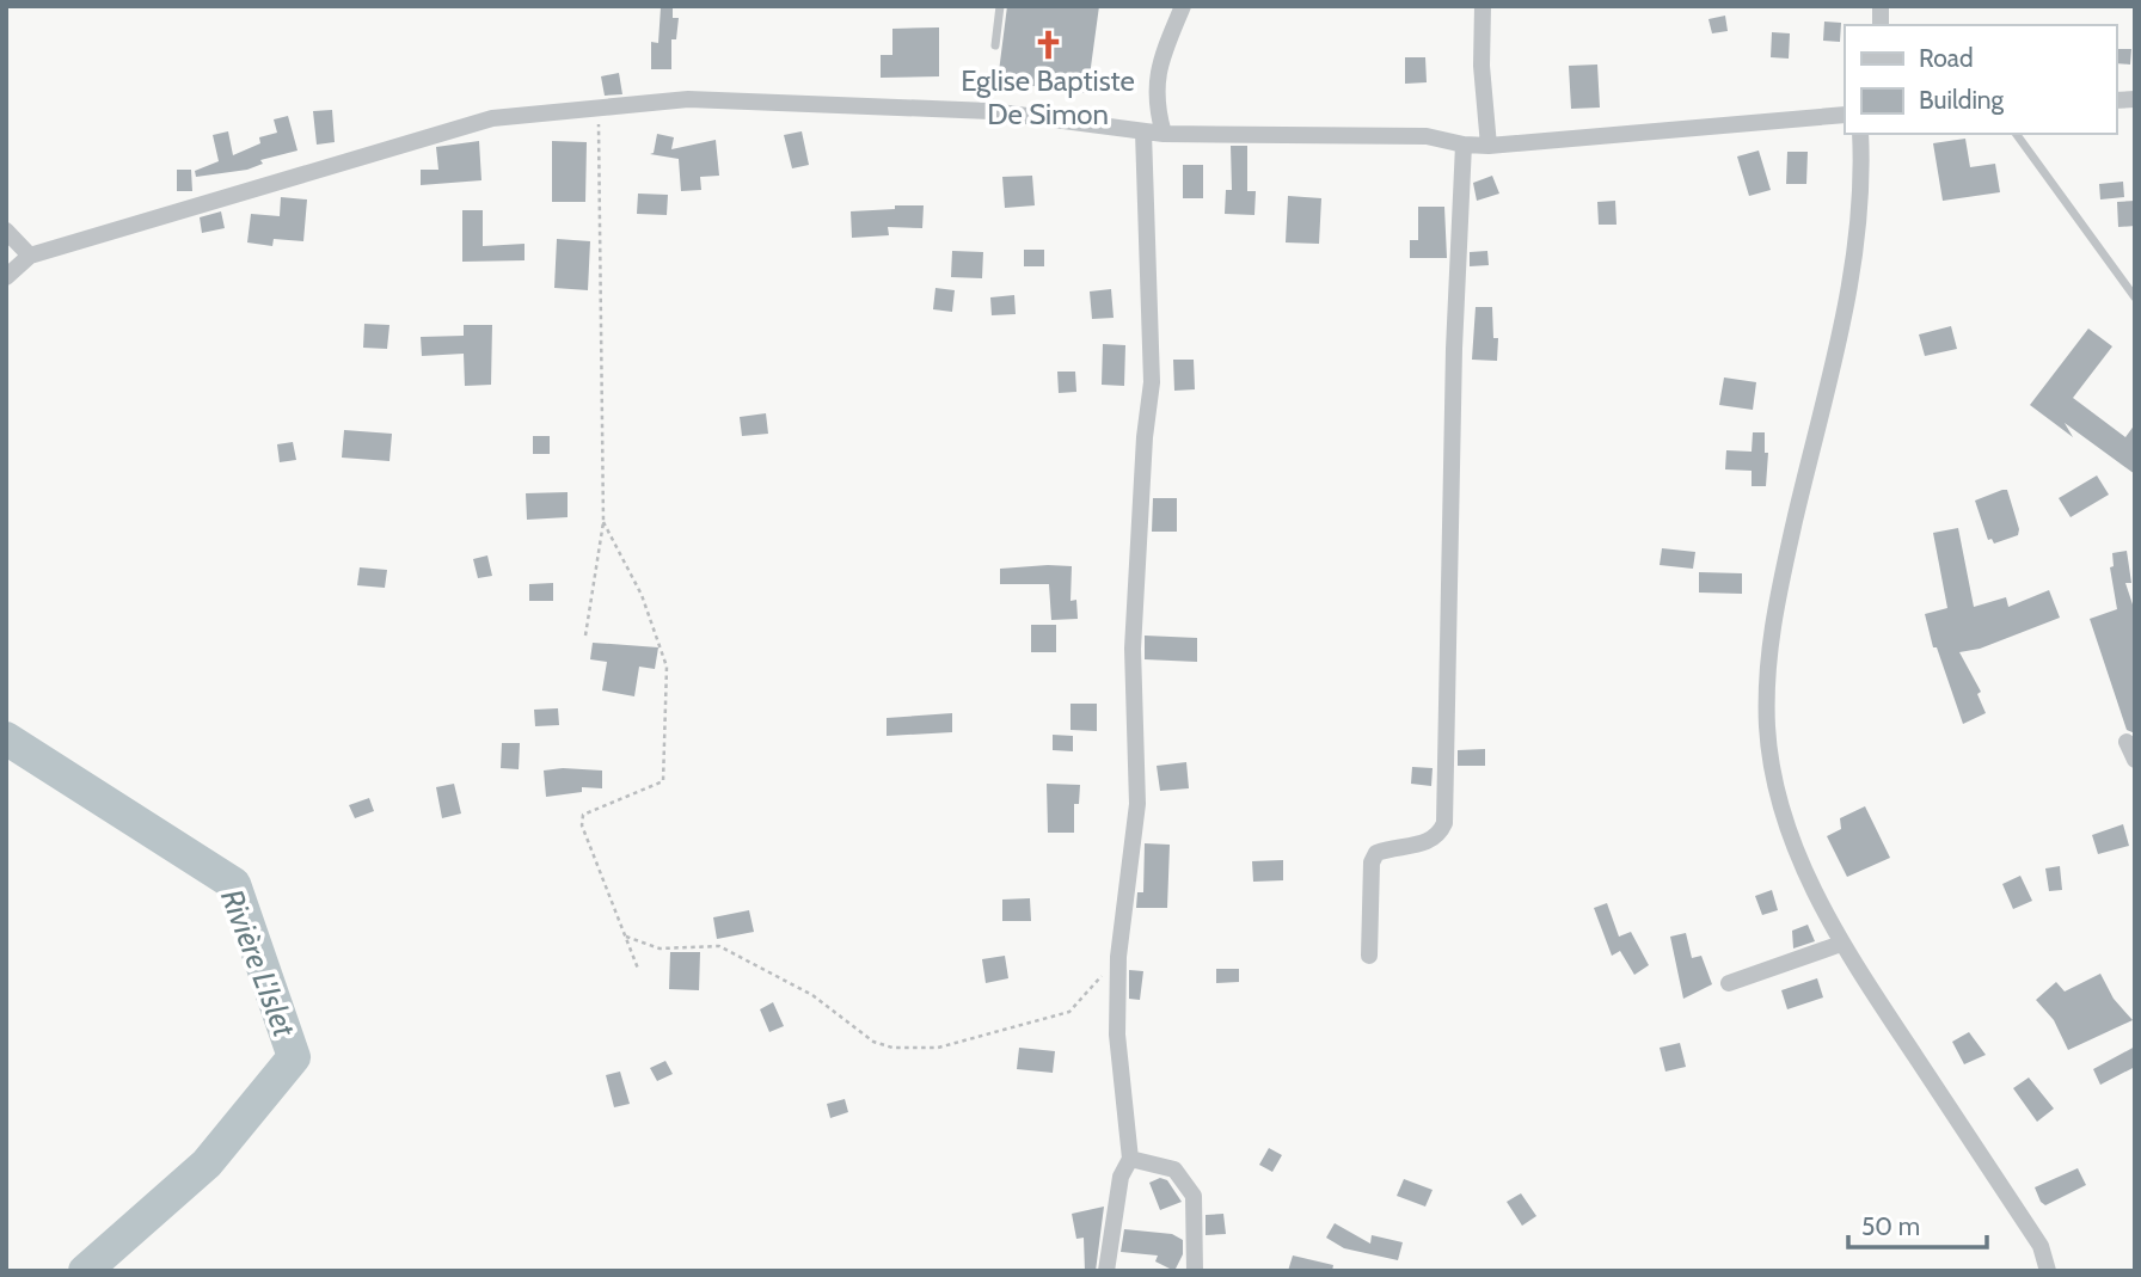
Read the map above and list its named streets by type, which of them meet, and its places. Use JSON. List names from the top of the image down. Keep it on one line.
{"water":["Rivière L'Islet"],"places":{"church":["Eglise Baptiste De Simon"]},"legend":["Road","Building"],"scale_bar":"50 m"}
